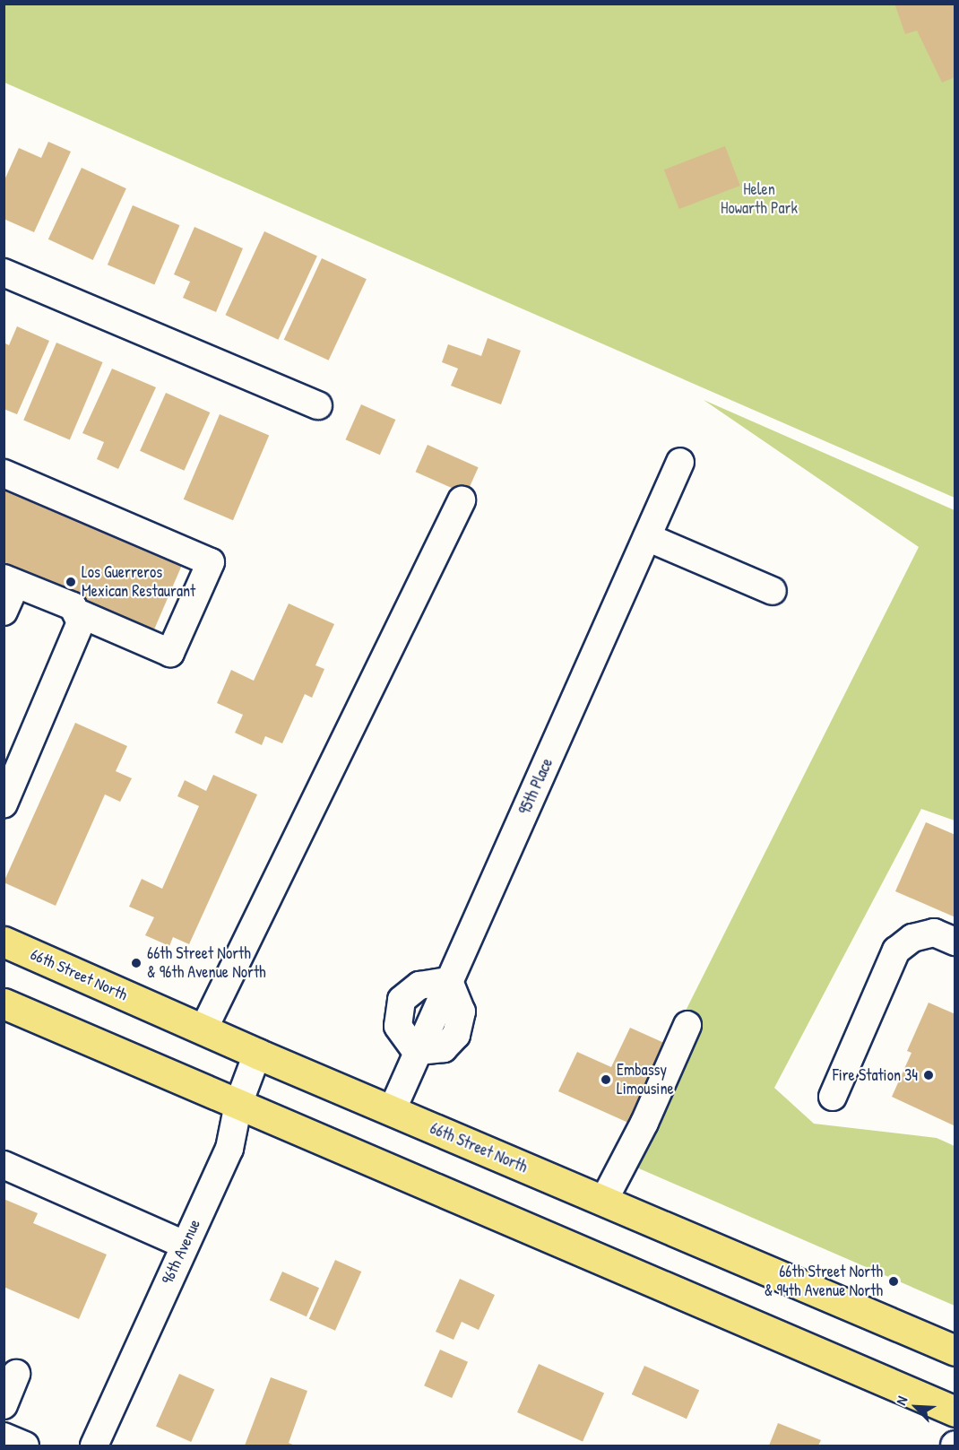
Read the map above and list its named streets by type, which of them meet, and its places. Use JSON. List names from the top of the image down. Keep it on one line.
{"streets":{"main road":["66th Street North"],"street":["95th Place","96th Avenue"]},"crossings":[["95th Place","66th Street North"],["66th Street North","96th Avenue"]],"parks":["Helen Howarth Park"],"places":["Los Guerreros Mexican Restaurant","66th Street North & 96th Avenue North","Fire Station 34","Embassy Limousine","66th Street North & 94th Avenue North"],"north":"top left"}
